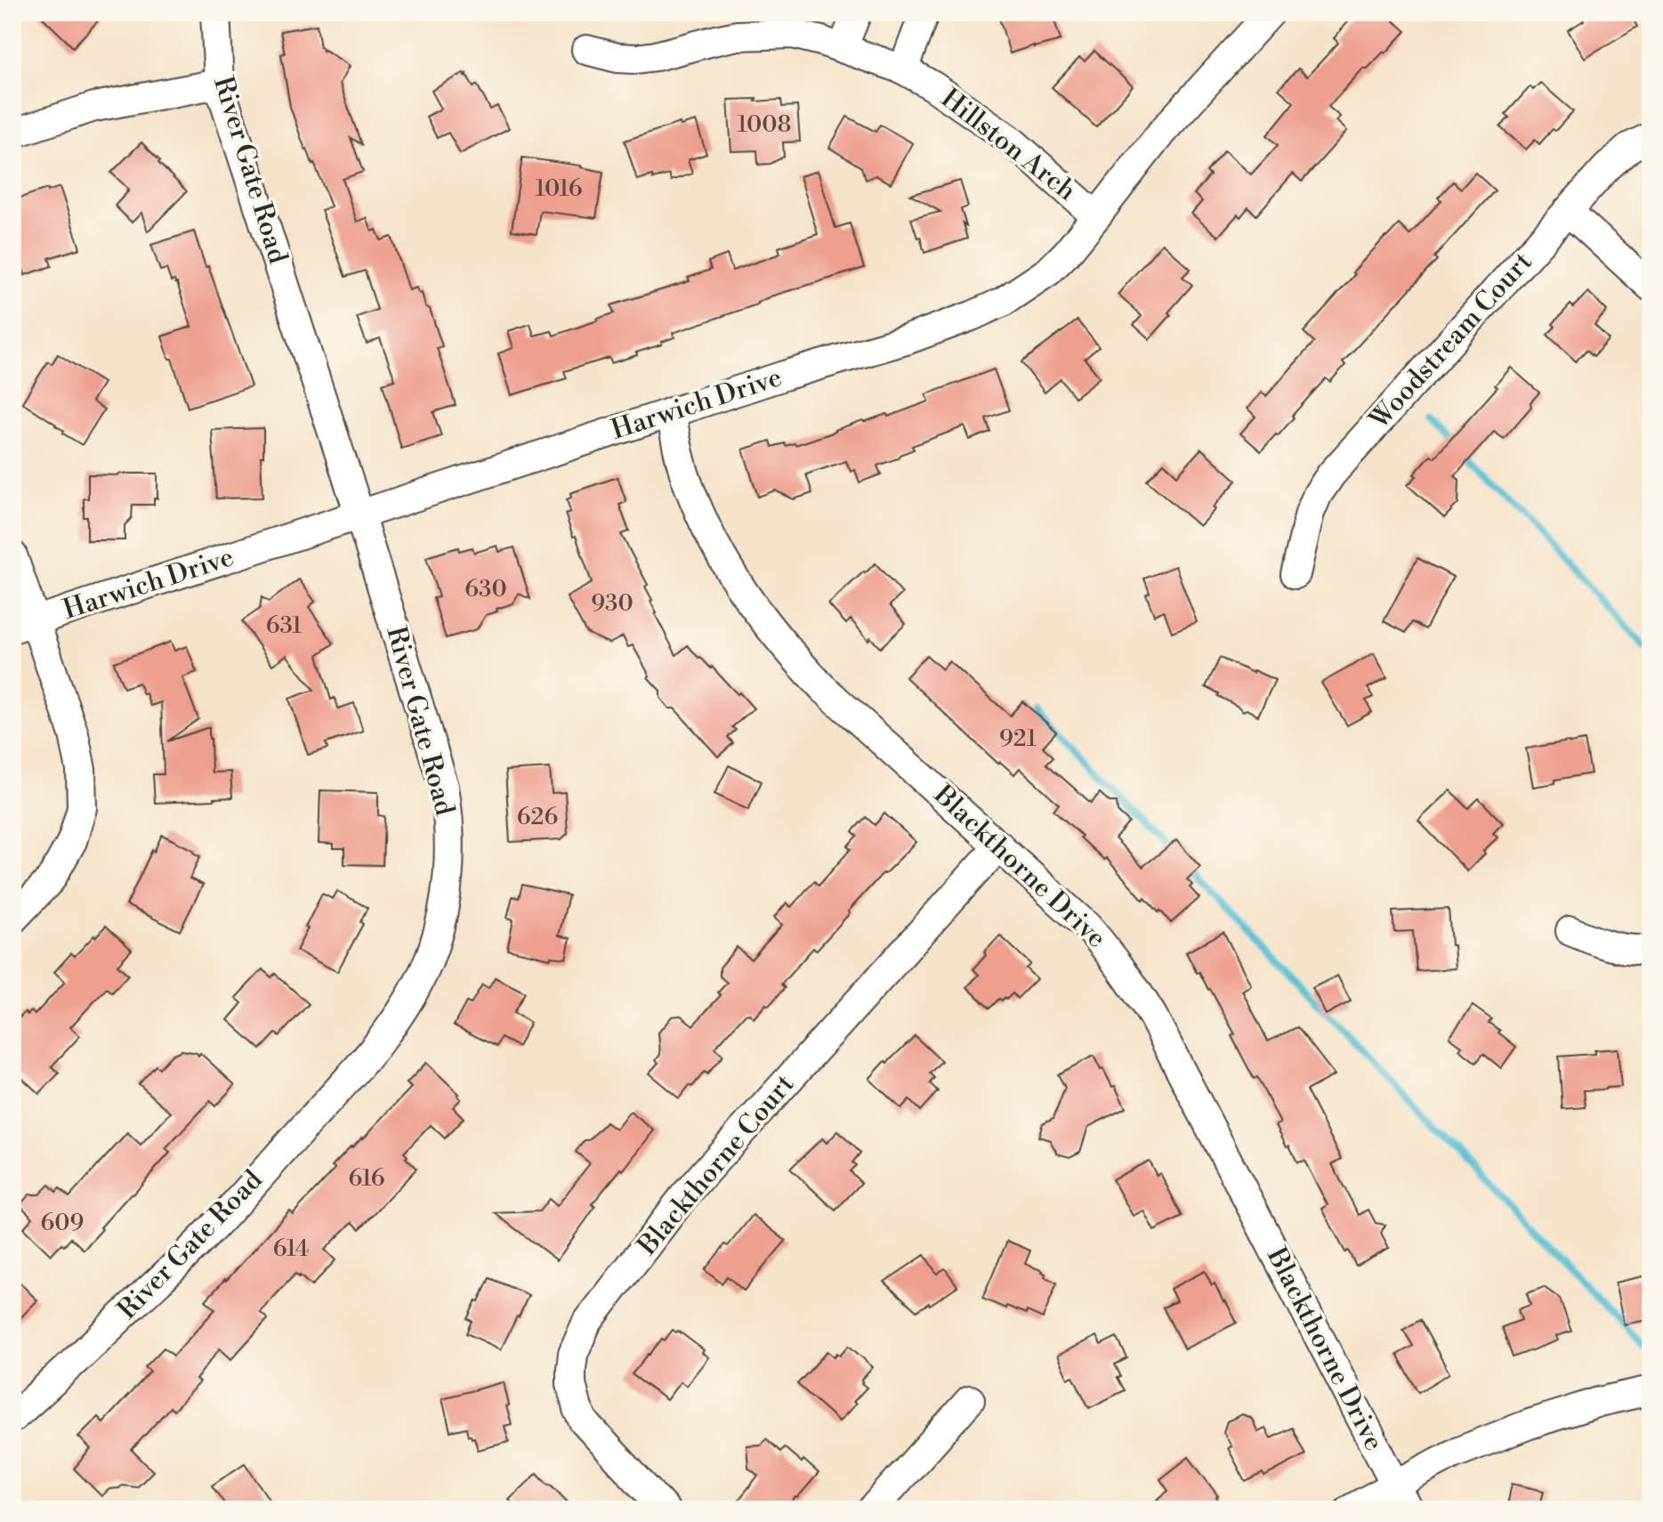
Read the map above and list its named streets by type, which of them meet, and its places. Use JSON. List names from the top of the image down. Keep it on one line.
{"streets":{"street":["Hillston Arch","River Gate Road","Woodstream Court","Harwich Drive","Blackthorne Drive","Blackthorne Court"]},"crossings":[["Hillston Arch","Harwich Drive"],["River Gate Road","Harwich Drive"],["Harwich Drive","Blackthorne Drive"],["Blackthorne Drive","Blackthorne Court"]],"house_numbers":["1008","1016","630","930","631","921","626","616","609","614"]}
